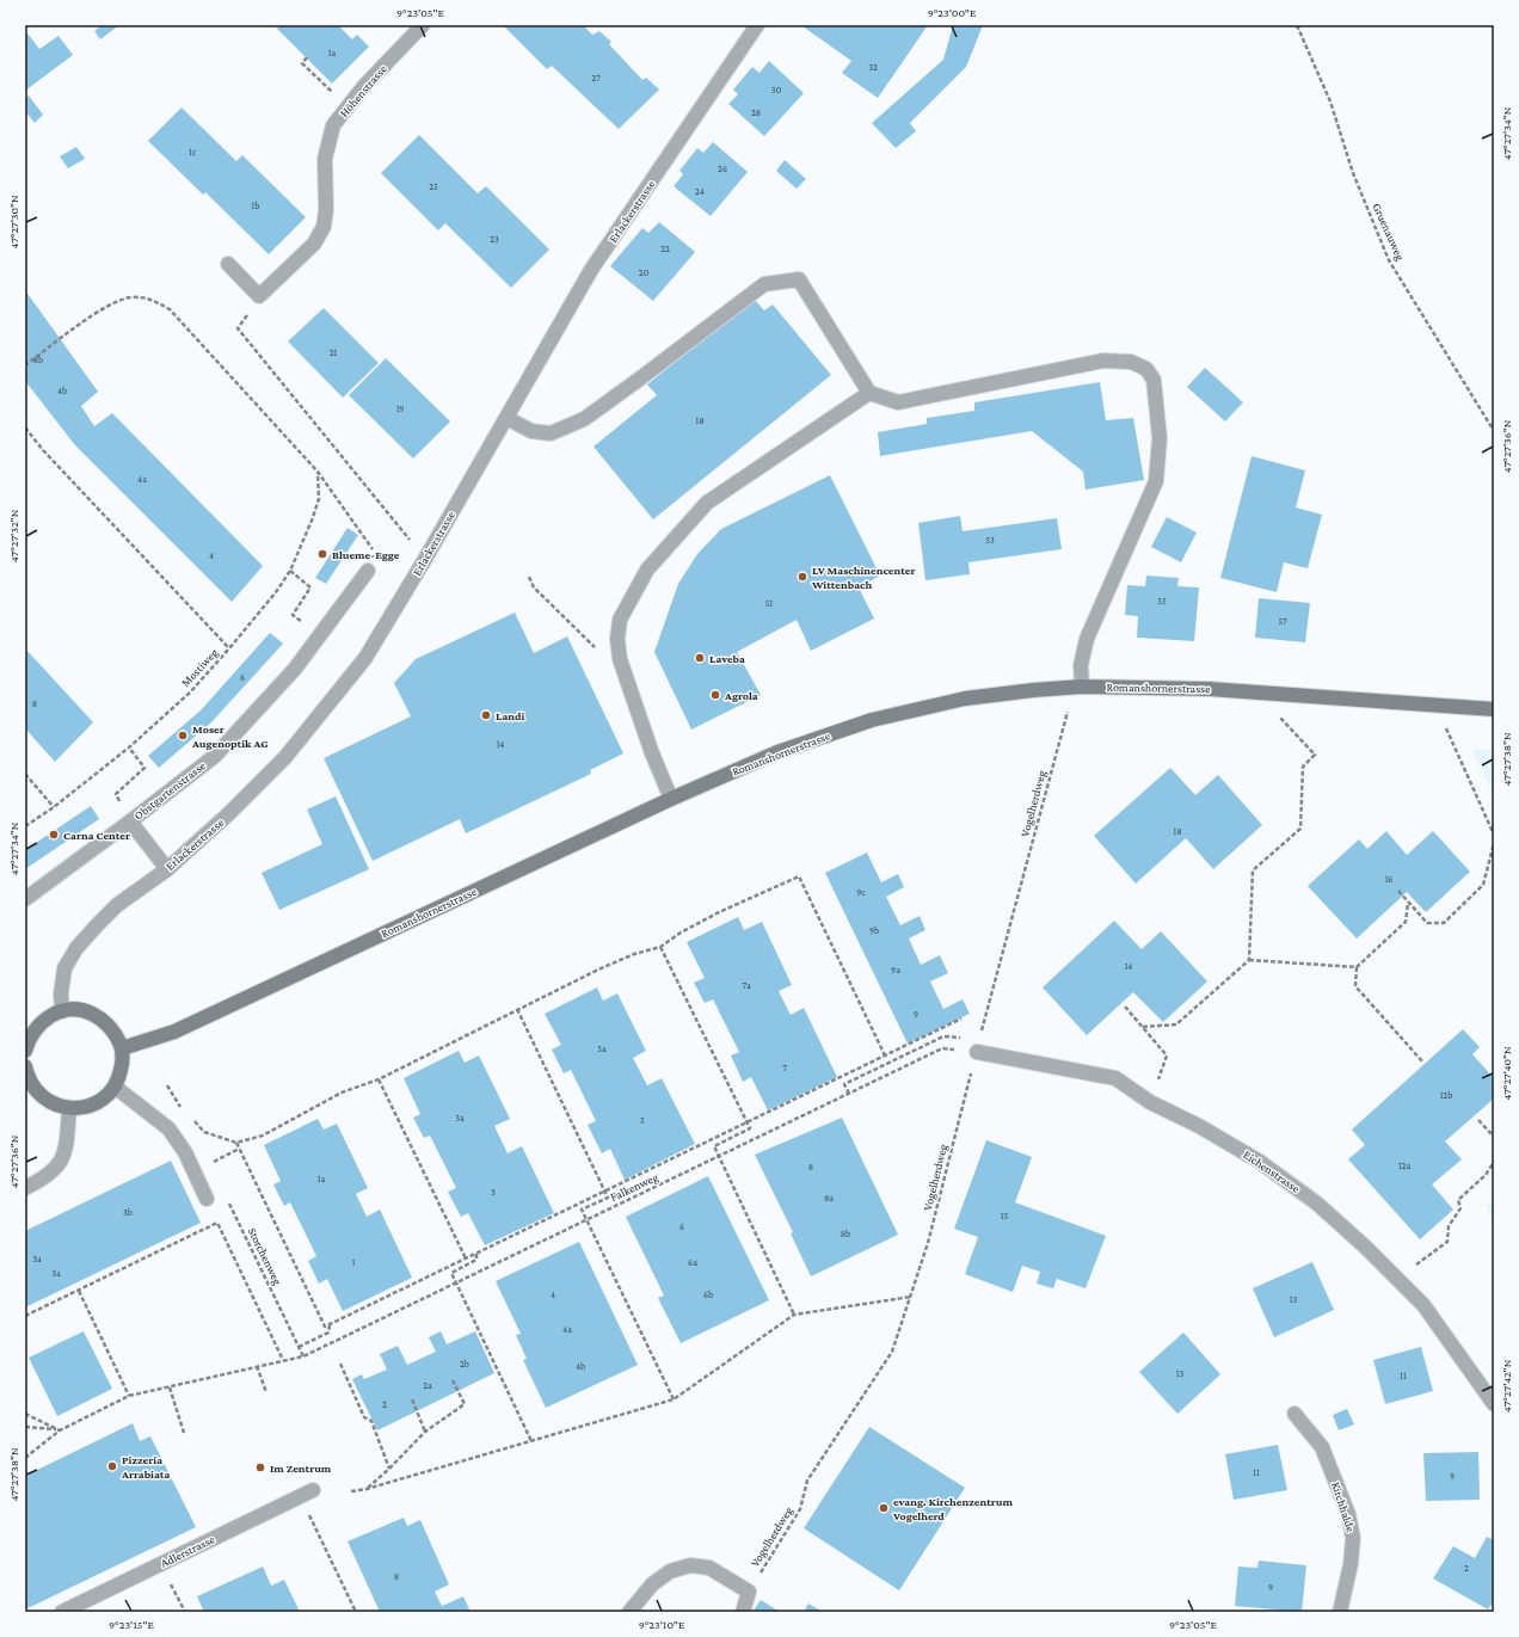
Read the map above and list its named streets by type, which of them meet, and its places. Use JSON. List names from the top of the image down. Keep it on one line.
{"streets":{"main road":["Romanshornerstrasse"],"street":["Höhenstrasse","Erlackerstrasse","Obstgartenstrasse","Eichenstrasse","Kirchhalde","Adlerstrasse"],"path":["Gruenauweg","Mostiweg","Vogelherdweg","Falkenweg","Storchenweg"]},"crossings":[["Vogelherdweg","Eichenstrasse"],["Vogelherdweg","Falkenweg"],["Eichenstrasse","Falkenweg"],["Falkenweg","Storchenweg"]],"places":["Blueme-Egge","LV Maschinencenter Wittenbach","Laveba","Agrola","Landi","Moser Augenoptik AG","Carna Center","Pizzeria Arrabiata","Im Zentrum","evang. Kirchenzentrum Vogelherd"],"house_numbers":["1a","32","27","30","28","1c","26","25","24","1b","23","22","20","21","8b","4b","19","18","4a","53","4","55","51","57","6","8","14","18","16","9c","9b","14","9a","7a","9","5a","7","12b","3a","5","12a","8","1a","3","8a","3b","15","6","8b","3a","1","6a","3a","4","6b","13","4a","2b","4b","13","11","2a","2","11","9","2","8","9"],"coordinates":["9°23'05\"E","9°23'00\"E","47°27'34\"N","47°27'30\"N","47°27'36\"N","47°27'32\"N","47°27'38\"N","47°27'40\"N","47°27'42\"N","9°23'15\"E","9°23'10\"E"]}
